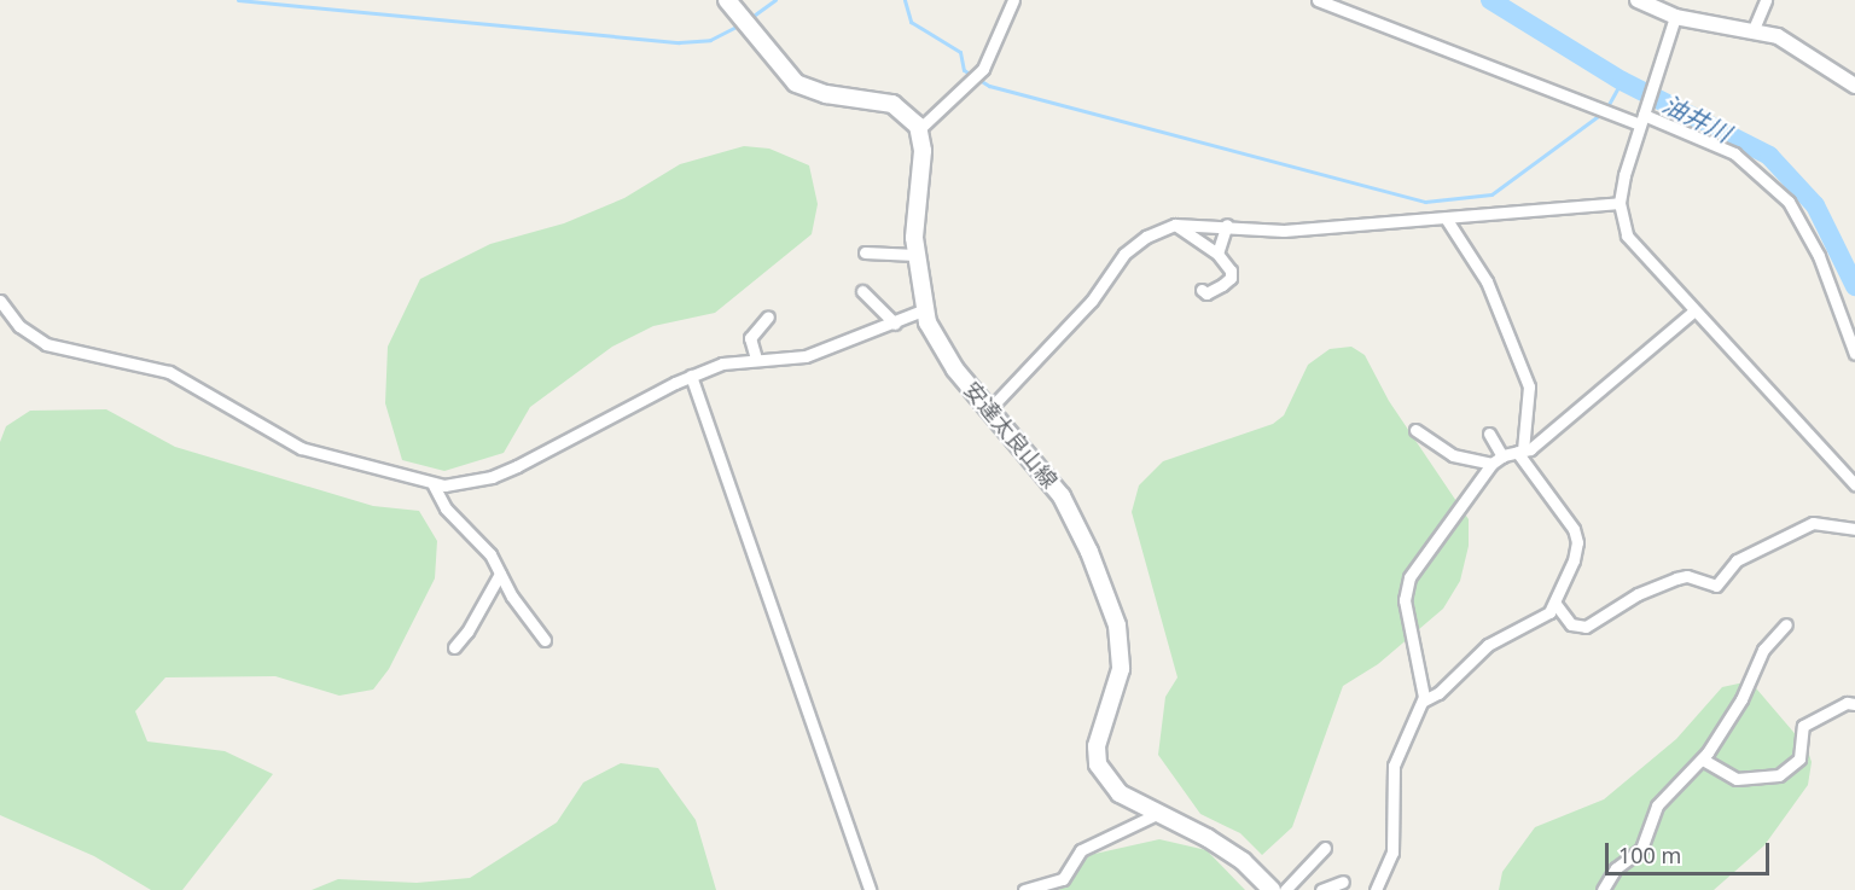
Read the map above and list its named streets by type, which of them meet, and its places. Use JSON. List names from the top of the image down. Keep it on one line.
{"streets":{"main road":["安達太良山線"]},"water":["油井川"],"scale_bar":"100 m"}
